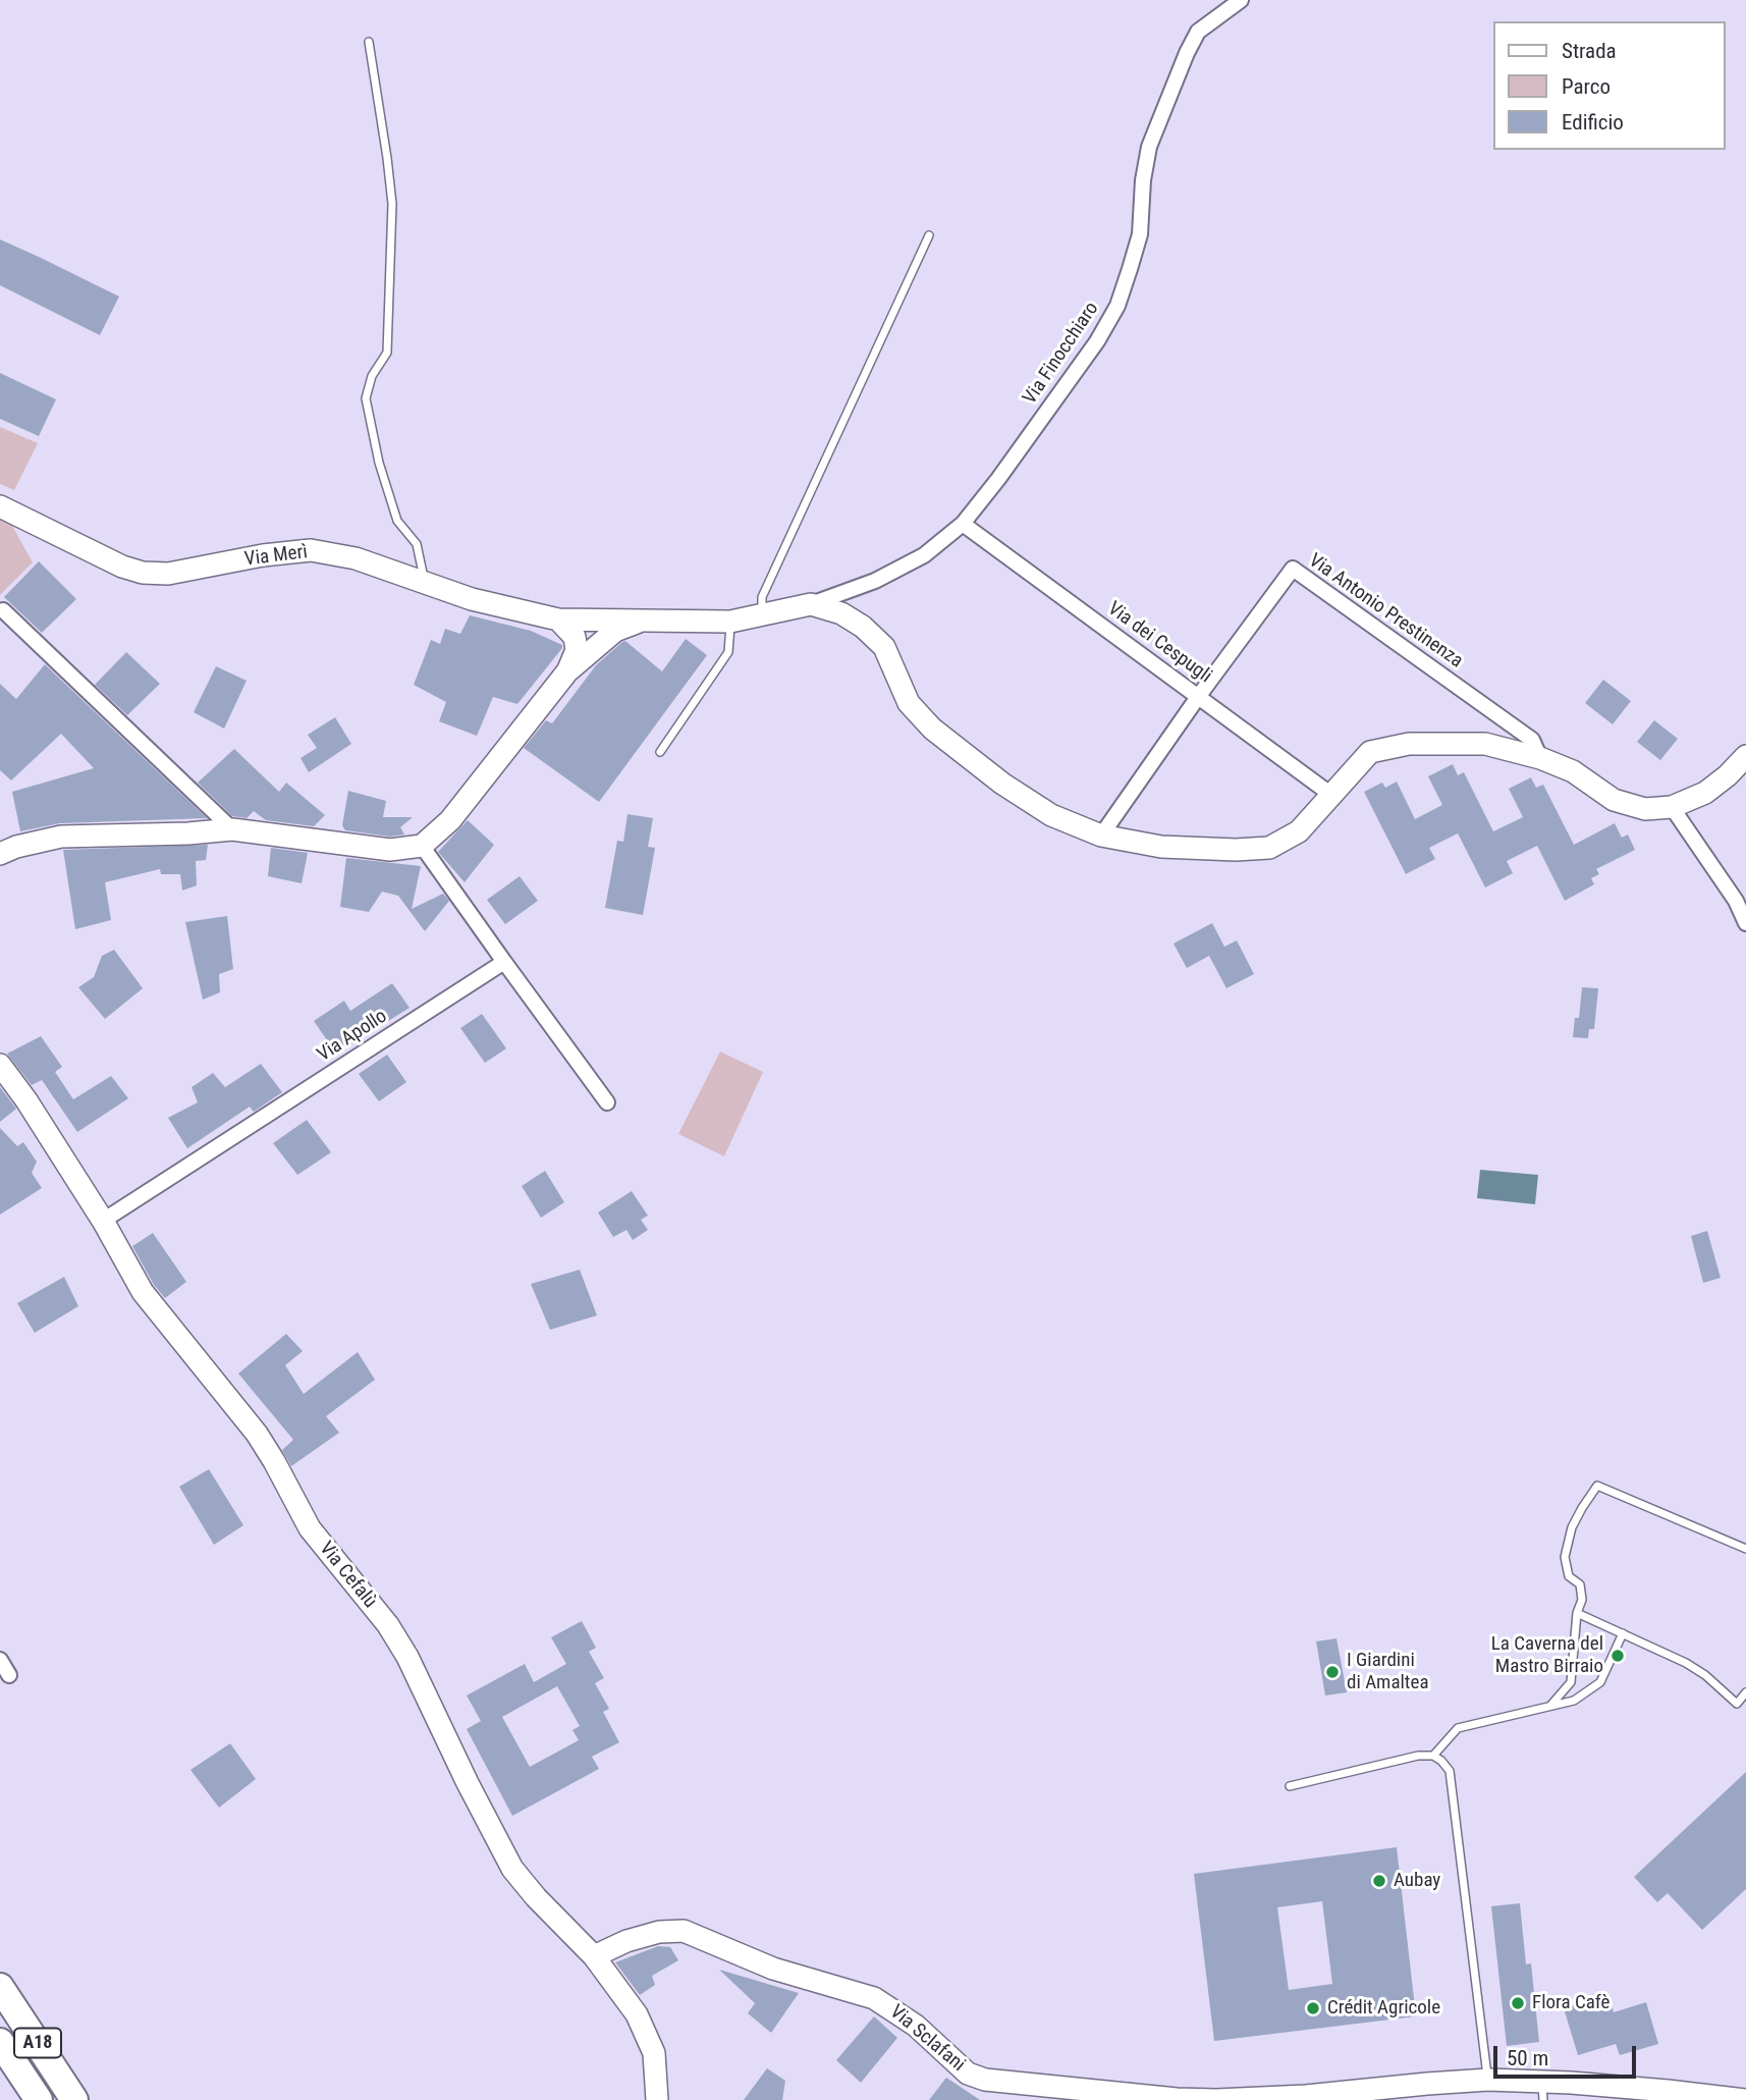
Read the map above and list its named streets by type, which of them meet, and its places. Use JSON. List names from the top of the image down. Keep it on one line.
{"streets":{"highway":["A18"],"street":["Via Finocchiaro","Via Merì","Via Antonio Prestinenza","Via dei Cespugli","Via Apollo","Via Cefalù","Via Sclafani"]},"crossings":[["Via Finocchiaro","Via Merì"],["Via Finocchiaro","Via dei Cespugli"],["Via Antonio Prestinenza","Via dei Cespugli"],["Via Apollo","Via Cefalù"],["Via Cefalù","Via Sclafani"]],"places":["La Caverna del Mastro Birraio","I Giardini di Amaltea","Aubay","Flora Cafè","Crédit Agricole"],"legend":["Strada","Parco","Edificio"],"scale_bar":"50 m"}
